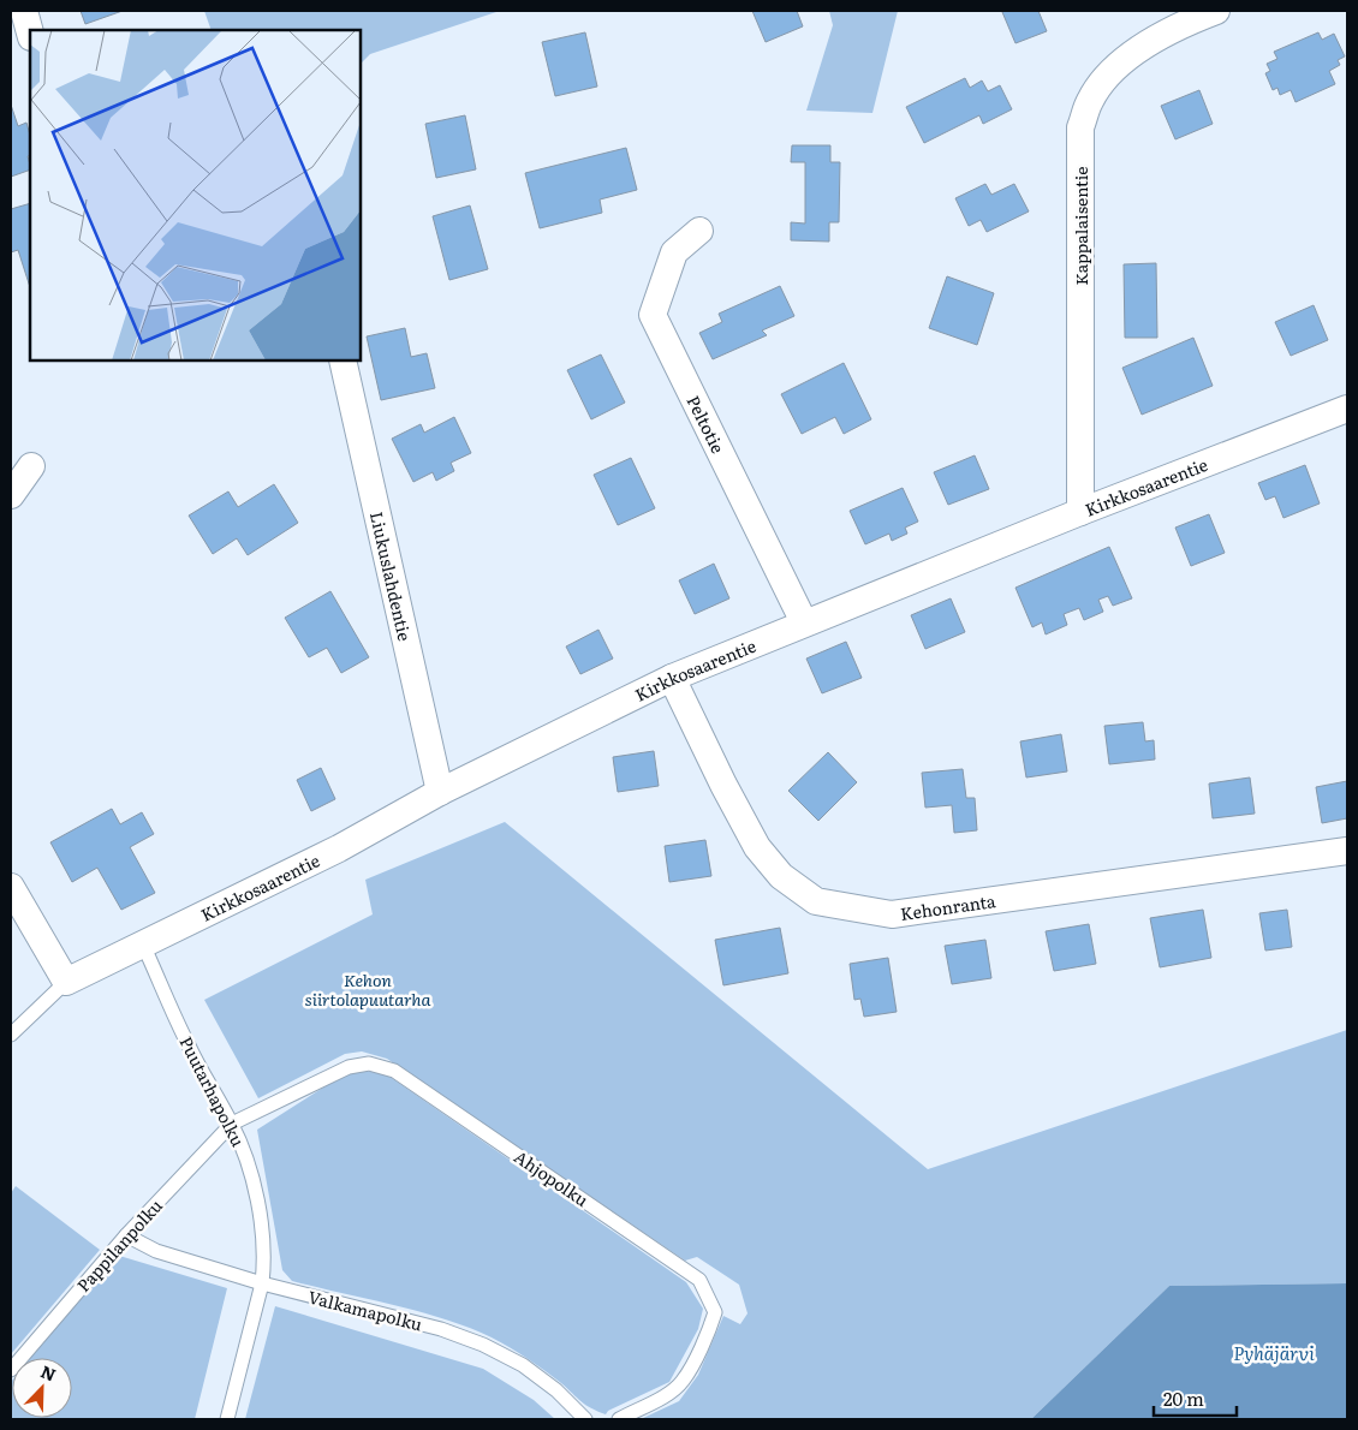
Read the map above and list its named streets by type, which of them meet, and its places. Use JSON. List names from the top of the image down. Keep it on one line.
{"streets":{"street":["Kappalaisentie","Peltotie","Kirkkosaarentie","Liukuslahdentie","Kehonranta"],"lane":["Puutarhapolku","Ahjopolku","Pappilanpolku","Valkamapolku"]},"crossings":[["Kappalaisentie","Kirkkosaarentie"],["Peltotie","Kirkkosaarentie"],["Kirkkosaarentie","Liukuslahdentie"],["Kirkkosaarentie","Kehonranta"],["Kirkkosaarentie","Puutarhapolku"],["Puutarhapolku","Ahjopolku"],["Puutarhapolku","Pappilanpolku"],["Puutarhapolku","Valkamapolku"],["Ahjopolku","Pappilanpolku"],["Pappilanpolku","Valkamapolku"]],"water":["Pyhäjärvi"],"parks":["Kehon siirtolapuutarha"],"scale_bar":"20 m","north":"top right"}
